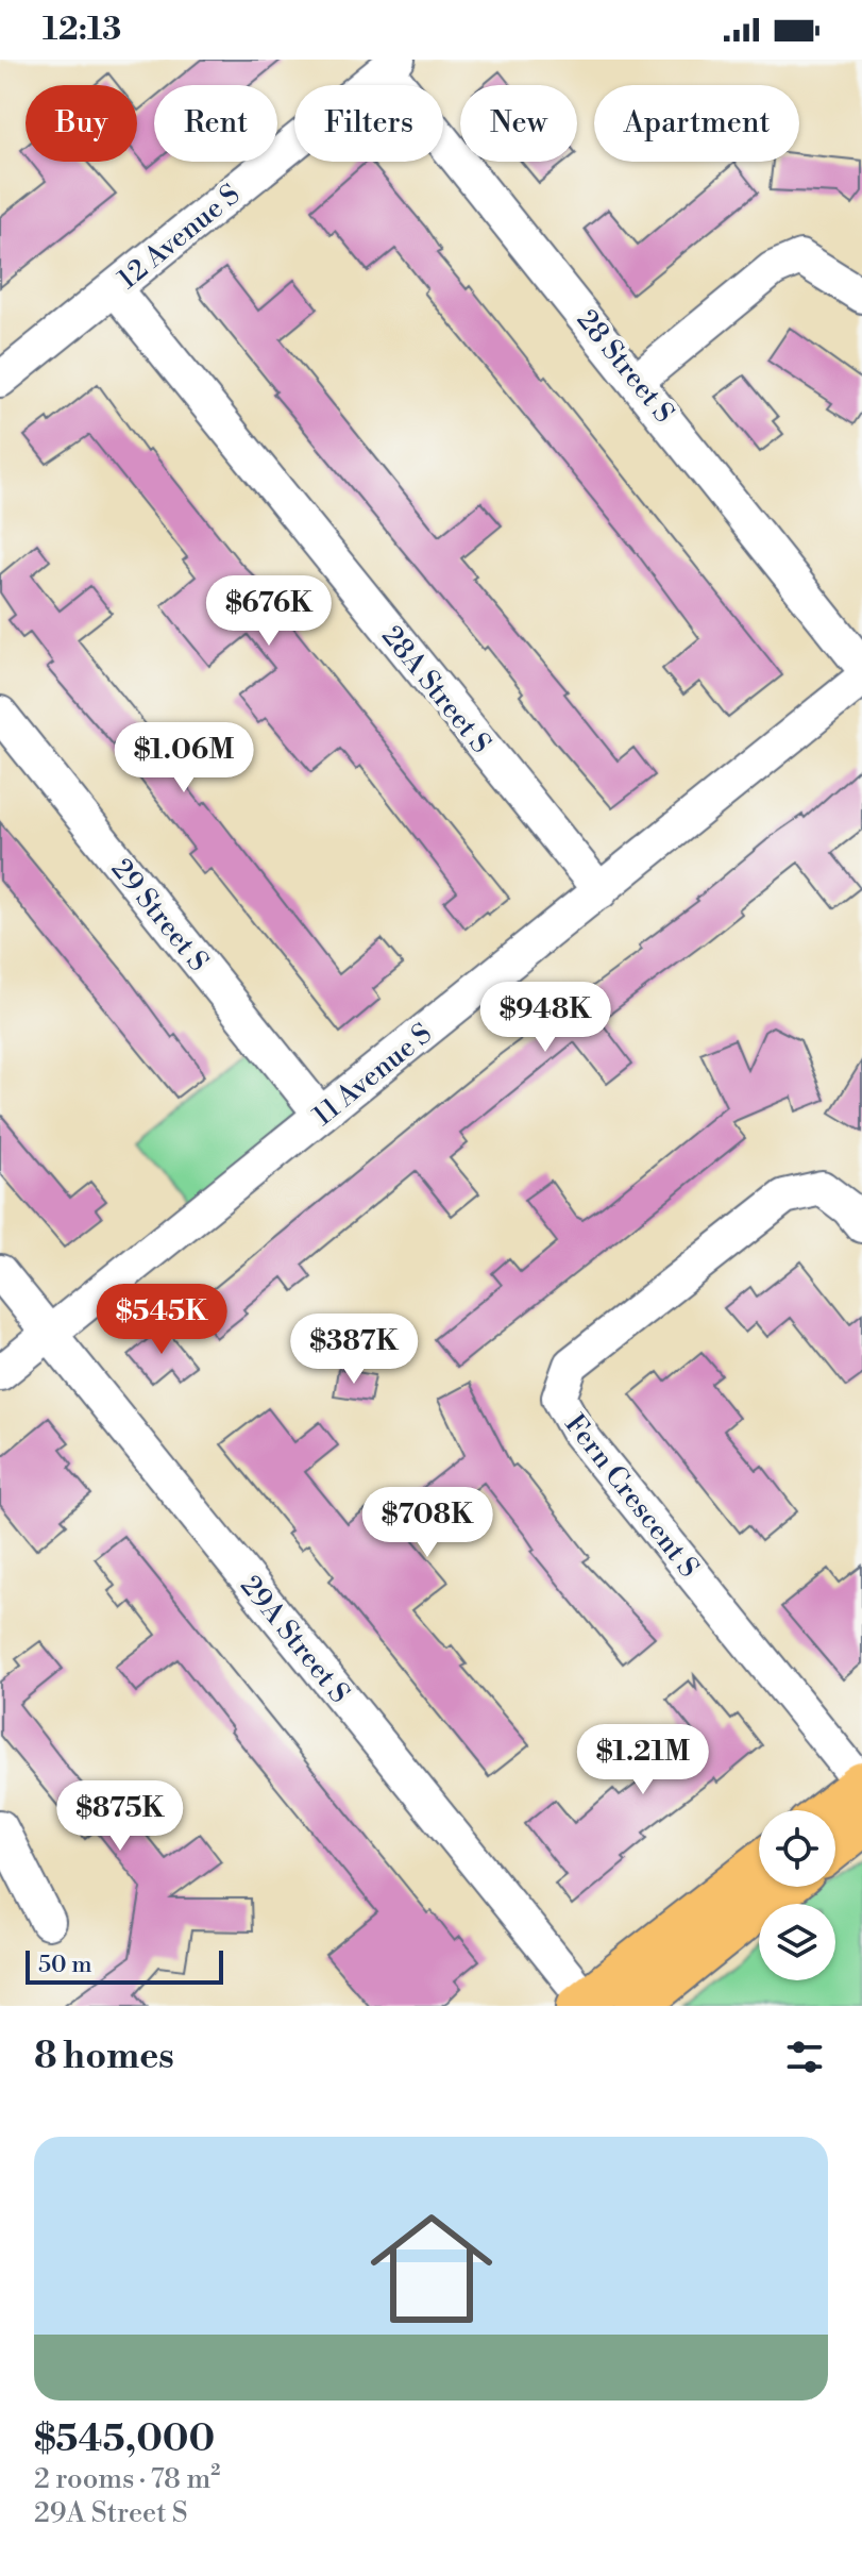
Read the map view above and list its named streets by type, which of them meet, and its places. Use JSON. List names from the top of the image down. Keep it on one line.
{"streets":{"street":["12 Avenue S","28 Street S","28A Street S","29 Street S","11 Avenue S","Fern Crescent S","29A Street S"]},"crossings":[["12 Avenue S","28 Street S"],["12 Avenue S","28A Street S"],["28A Street S","11 Avenue S"],["29 Street S","11 Avenue S"],["11 Avenue S","29A Street S"]],"scale_bar":"50 m","page":{"status":"12:13","chip":["Buy","Rent","Filters","New","Apartment"],"price":["$676K","$1.06M","$948K","$545K","$387K","$708K","$1.21M","$875K"],"scale":"50 m","heading":"8 homes","list":[{"name":"$545,000","note":"2 rooms · 78 m² · 29A Street S"}]}}
